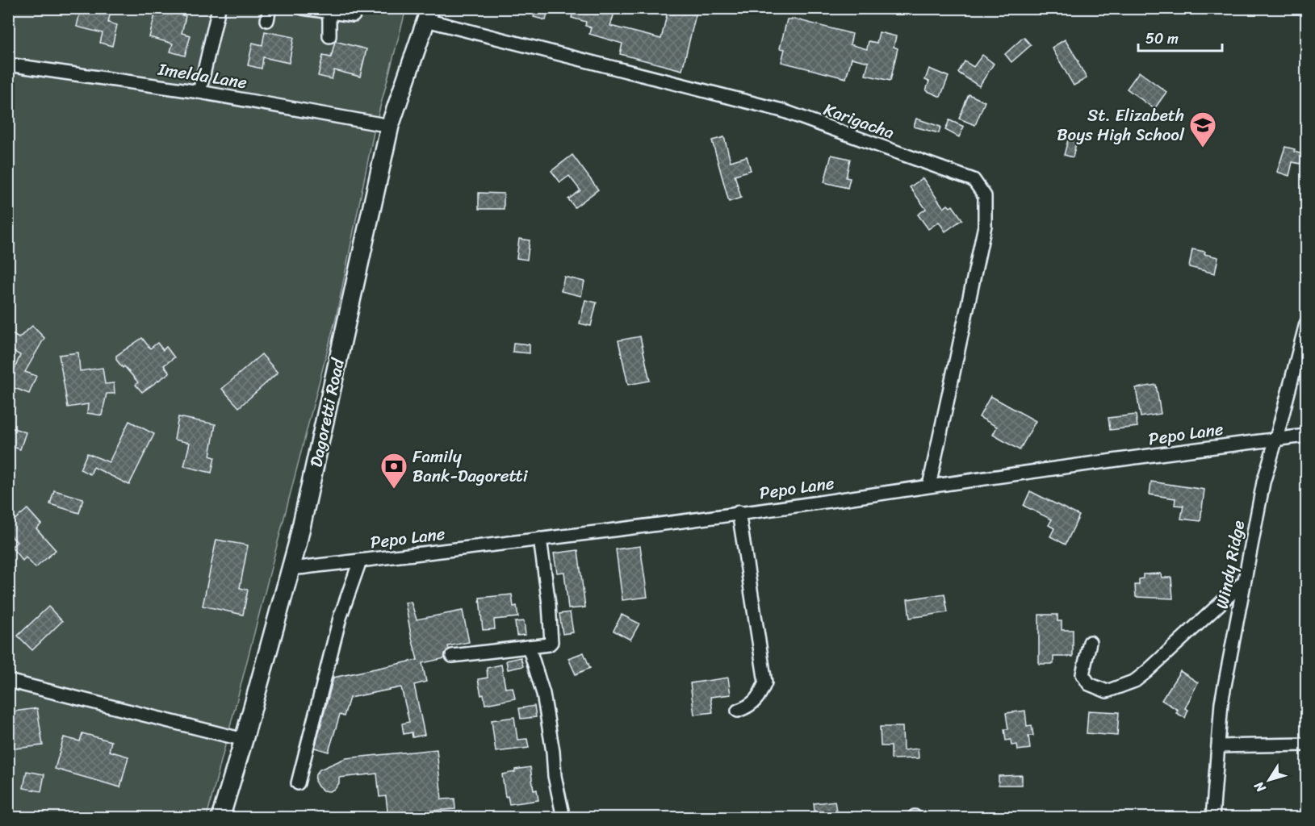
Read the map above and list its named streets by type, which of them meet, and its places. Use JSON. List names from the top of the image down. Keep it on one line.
{"streets":{"main road":["Dagoretti Road"],"street":["Imelda Lane","Karigacha","Pepo Lane","Windy Ridge"]},"crossings":[["Imelda Lane","Dagoretti Road"],["Karigacha","Dagoretti Road"],["Karigacha","Pepo Lane"],["Dagoretti Road","Pepo Lane"],["Pepo Lane","Windy Ridge"]],"places":{"school or university":["St. Elizabeth Boys High School"],"bank":["Family Bank-Dagoretti"]},"scale_bar":"50 m","north":"bottom left"}
